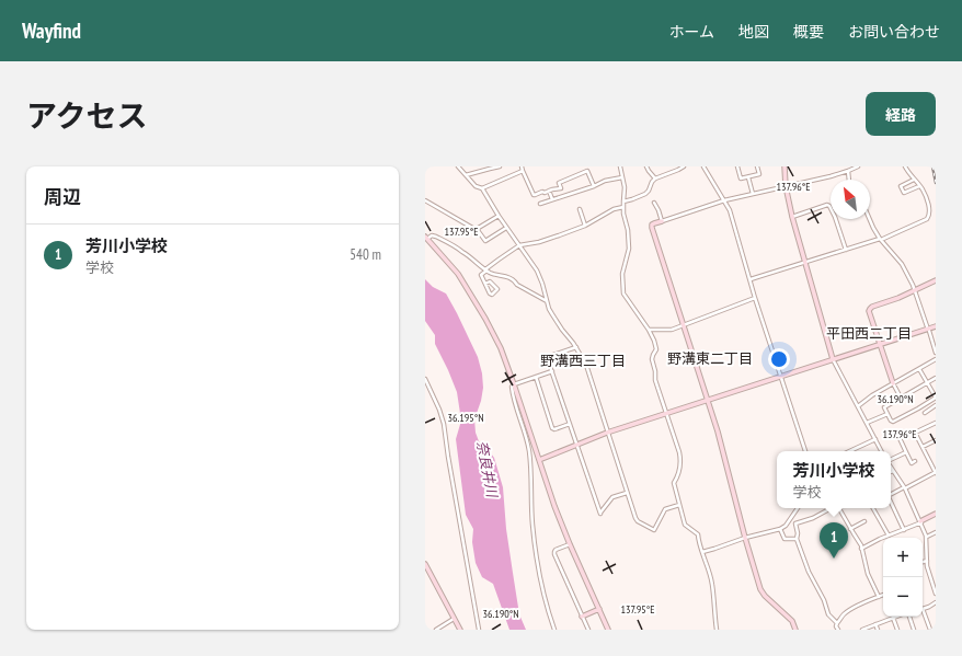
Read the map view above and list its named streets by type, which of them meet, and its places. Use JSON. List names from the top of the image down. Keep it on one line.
{"districts":["平田西二丁目","野溝東二丁目","野溝西三丁目"],"water":["奈良井川"],"north":"top left","page":{"header":"Wayfind","nav":["ホーム","地図","概要","お問い合わせ"],"title":"アクセス","buttons":"経路","heading":"周辺","list":[{"mark":"1","name":"芳川小学校","note":"学校","value":"540 m"}],"popup":["芳川小学校","学校"],"pins":"1","map_buttons":["+","−"]},"coordinates":["137.96°E","137.95°E","36.190°N","36.195°N"]}
